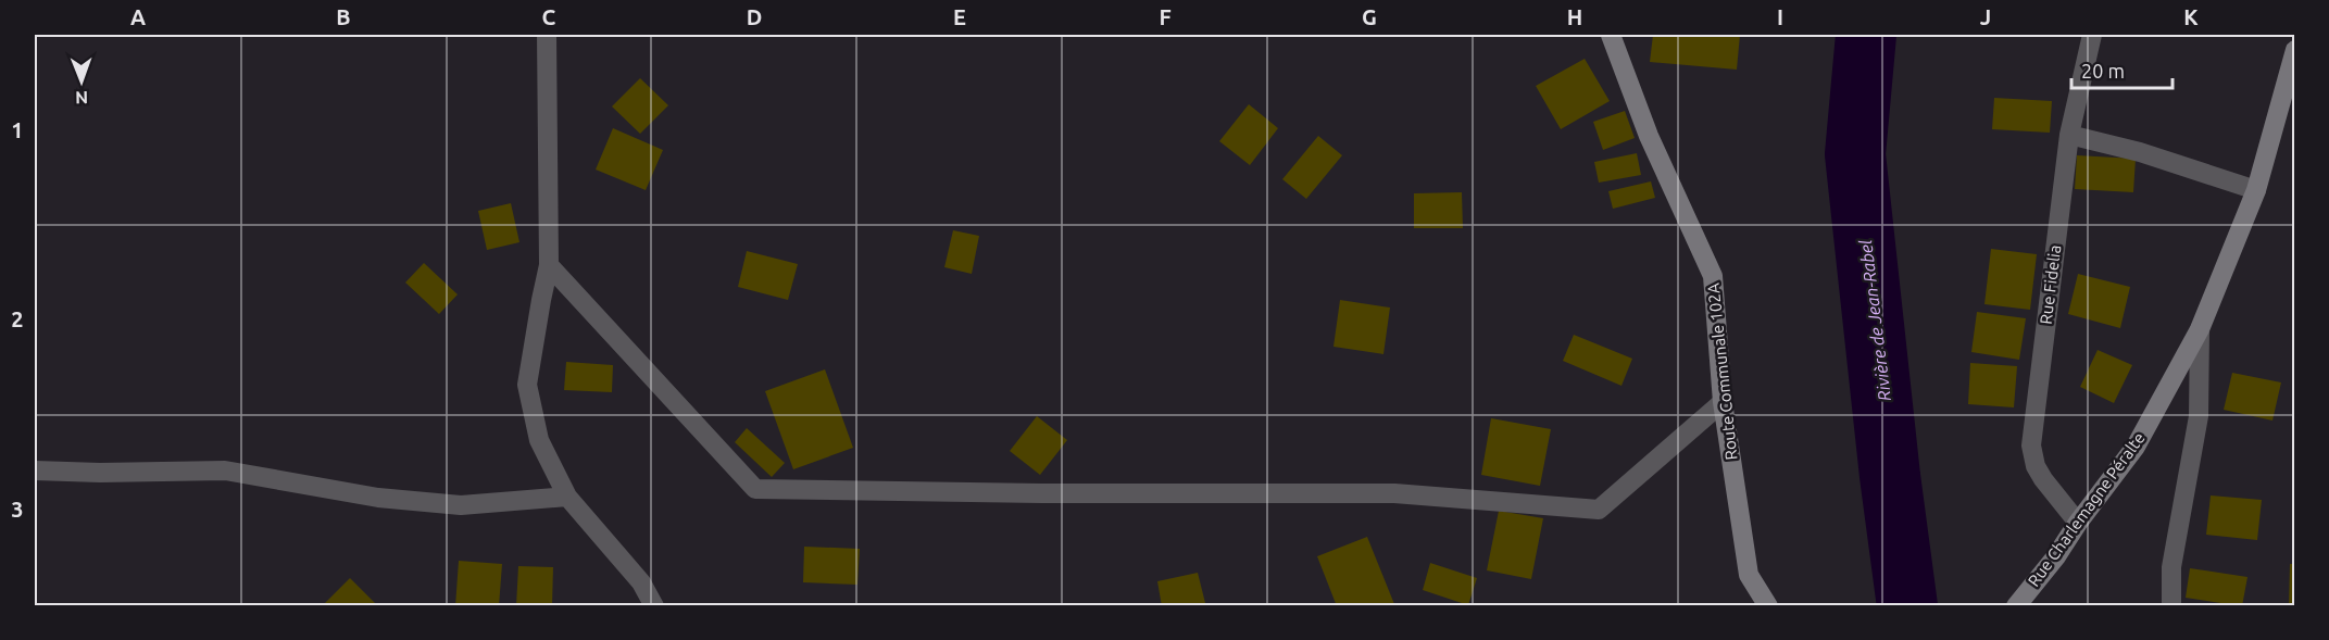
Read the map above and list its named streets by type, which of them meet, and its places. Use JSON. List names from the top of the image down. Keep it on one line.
{"streets":{"main road":["Route Communale 102A","Rue Charlemagne Péralte"],"street":["Rue Fidelia"]},"crossings":[["Rue Fidelia","Rue Charlemagne Péralte"]],"water":["Rivière de Jean-Rabel"],"scale_bar":"20 m","north":"bottom","grid":{"columns":["A","B","C","D","E","F","G","H","I","J","K"],"rows":["1","2","3"]}}
